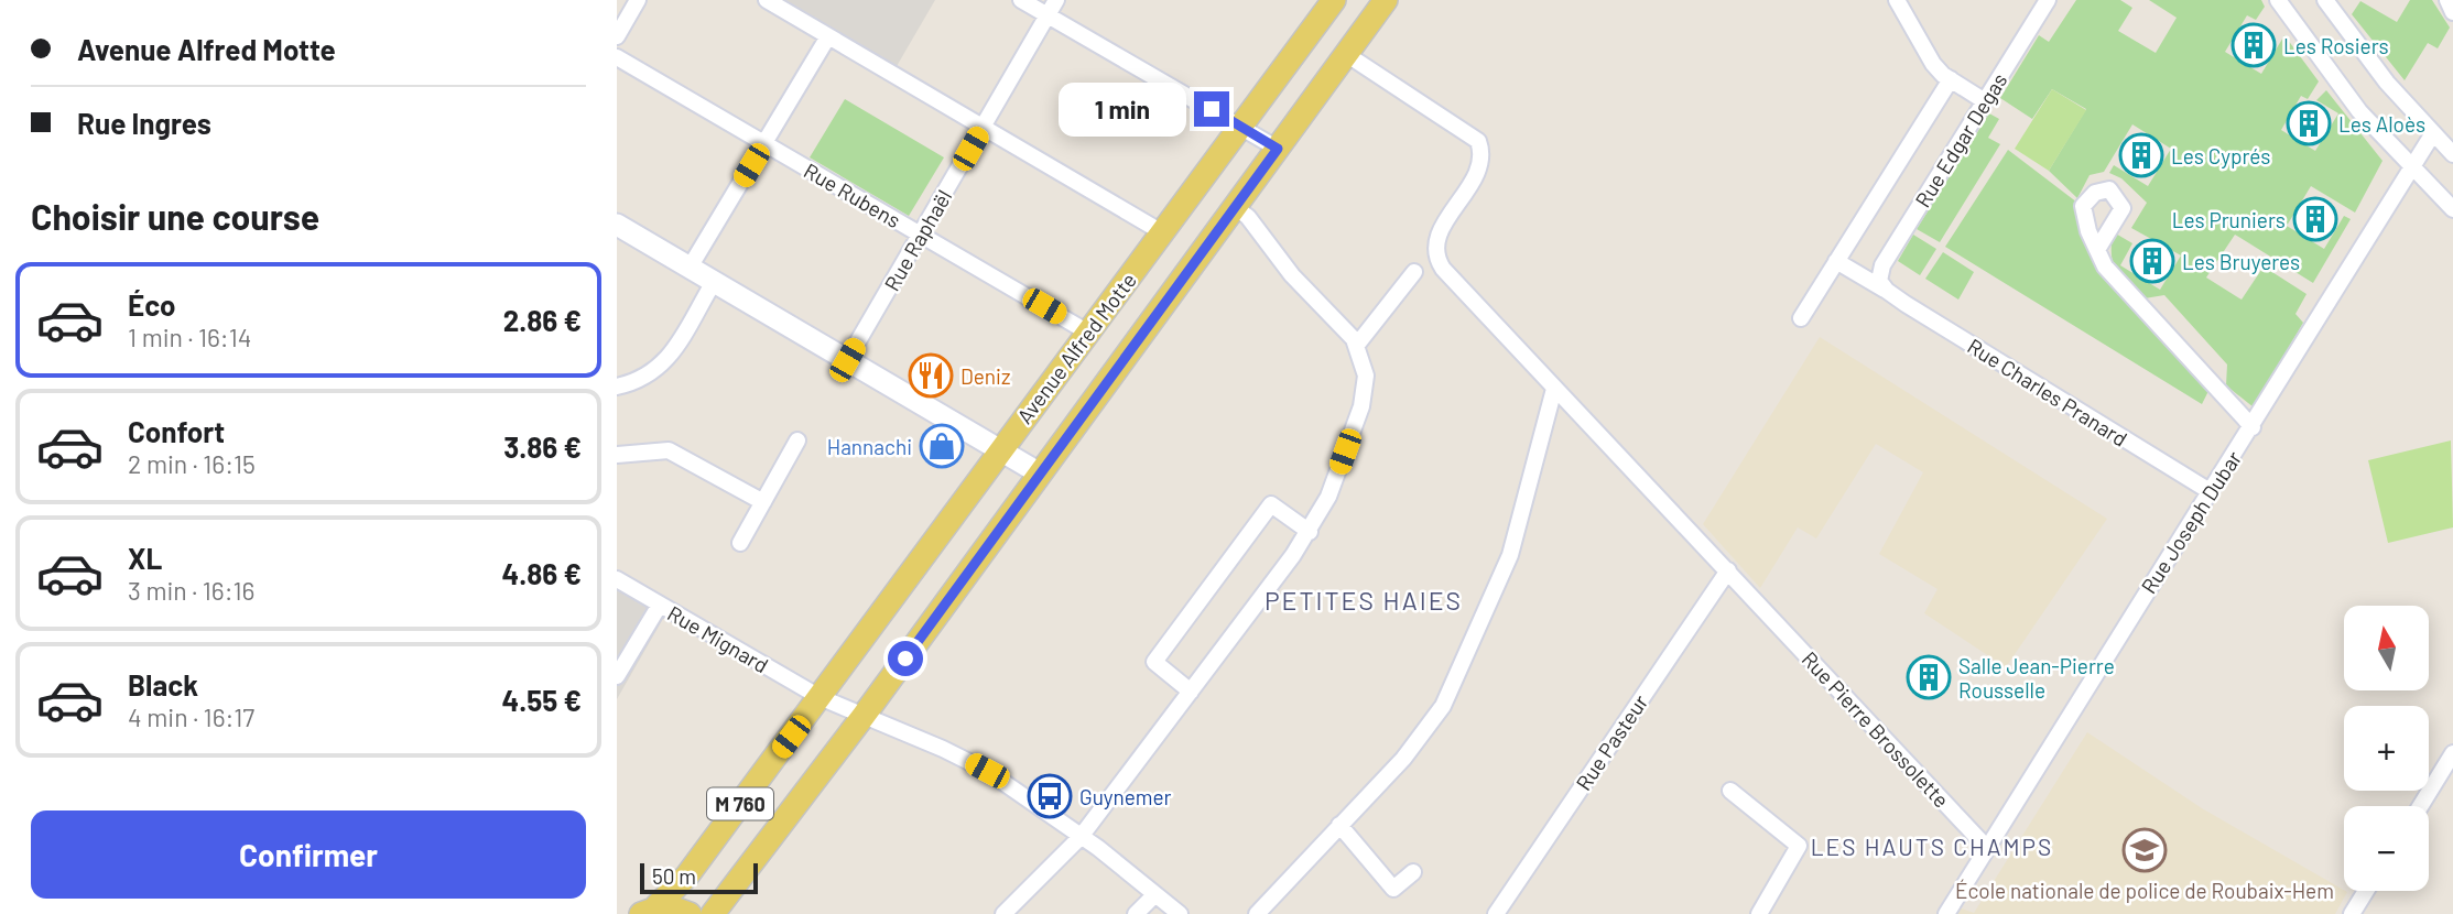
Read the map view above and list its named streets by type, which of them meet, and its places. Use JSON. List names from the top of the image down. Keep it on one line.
{"streets":{"main road":["Avenue Alfred Motte","M 760"],"street":["Rue Edgar Degas","Rue Rubens","Rue Raphaël","Rue Charles Pranard","Rue Joseph Dubar","Rue Mignard","Rue Pierre Brossolette","Rue Pasteur"]},"crossings":[["Rue Edgar Degas","Rue Charles Pranard"],["Rue Rubens","Rue Raphaël"],["Rue Rubens","Avenue Alfred Motte"],["Avenue Alfred Motte","Rue Mignard"],["Rue Charles Pranard","Rue Joseph Dubar"],["Rue Joseph Dubar","Rue Pierre Brossolette"],["Rue Pierre Brossolette","Rue Pasteur"]],"districts":["PETITES HAIES","LES HAUTS CHAMPS"],"places":{"building":["Les Rosiers","Les Aloès","Les Cyprés","Les Pruniers","Les Bruyeres","Salle Jean-Pierre Rousselle"],"restaurant":["Deniz"],"shop":["Hannachi"],"bus stop":["Guynemer"],"school or university":["École nationale de police de Roubaix-Hem"]},"scale_bar":"50 m","north":"top","page":{"banner":["Avenue Alfred Motte","Rue Ingres"],"bubble":"1 min","heading":"Choisir une course","list":[{"name":"Éco","note":"1 min · 16:14","value":"2.86 €"},{"name":"Confort","note":"2 min · 16:15","value":"3.86 €"},{"name":"XL","note":"3 min · 16:16","value":"4.86 €"},{"name":"Black","note":"4 min · 16:17","value":"4.55 €"}],"map_buttons":["+","−"],"buttons":"Confirmer","scale":"50 m"}}
